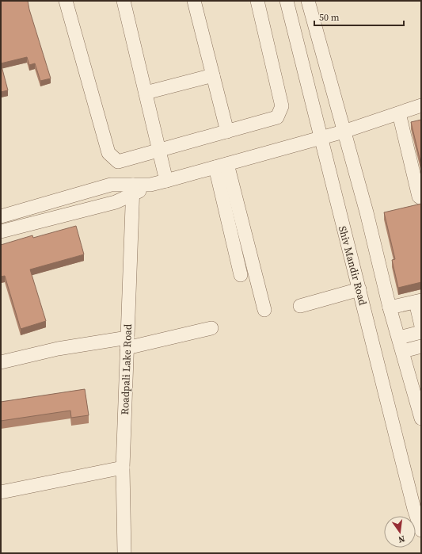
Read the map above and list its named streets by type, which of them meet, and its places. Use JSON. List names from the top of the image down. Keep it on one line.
{"streets":{"street":["Shiv Mandir Road","Roadpali Lake Road"]},"scale_bar":"50 m","north":"bottom"}
